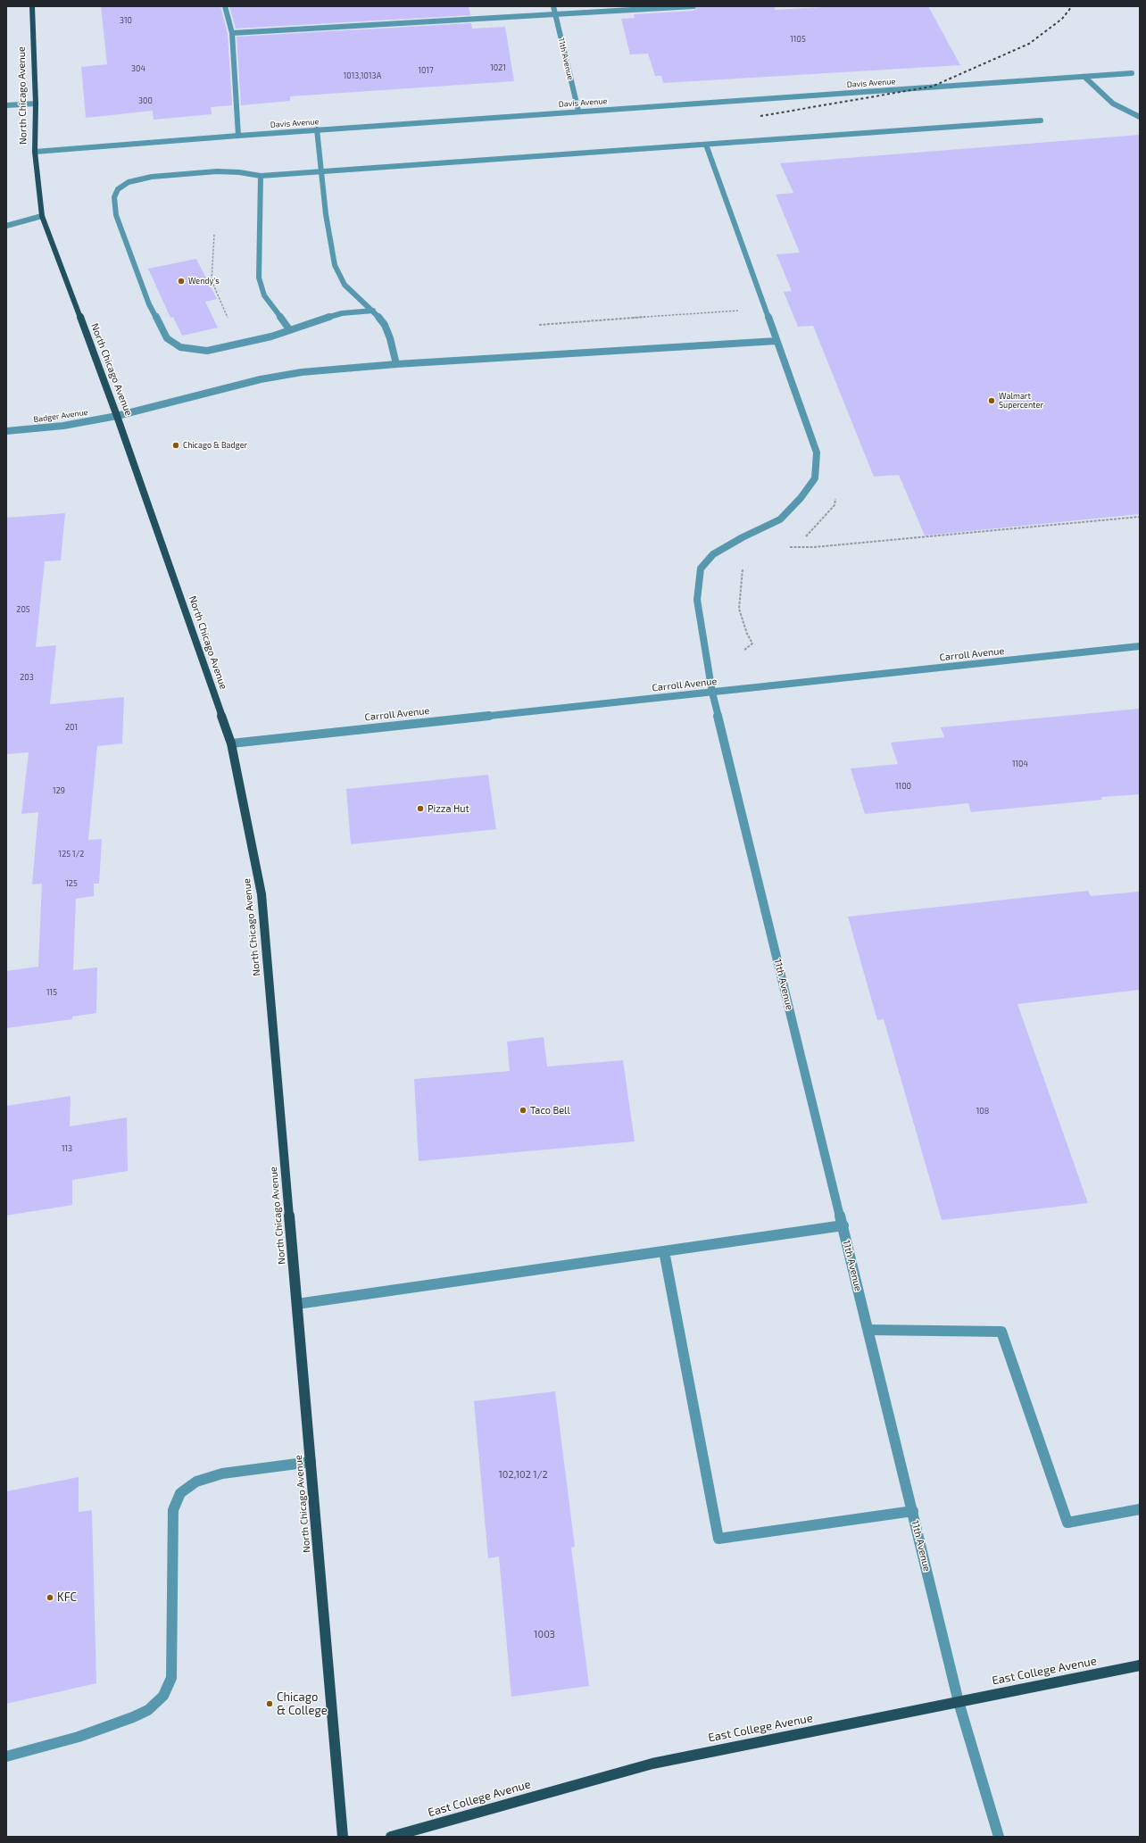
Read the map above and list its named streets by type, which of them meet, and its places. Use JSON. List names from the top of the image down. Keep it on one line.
{"streets":{"main road":["North Chicago Avenue","East College Avenue"],"street":["11th Avenue","Davis Avenue","Badger Avenue","Carroll Avenue"]},"crossings":[["11th Avenue","Davis Avenue"],["11th Avenue","Badger Avenue"],["11th Avenue","Carroll Avenue"],["11th Avenue","East College Avenue"],["Davis Avenue","North Chicago Avenue"],["North Chicago Avenue","Badger Avenue"],["North Chicago Avenue","Carroll Avenue"]],"places":["Wendy's","Walmart Supercenter","Chicago & Badger","Pizza Hut","Taco Bell","KFC","Chicago & College"],"house_numbers":["310","1105","1021","304","1017","1013,1013A","300","205","203","201","1104","1100","129","125 1/2","125","115","108","113","102,102 1/2","1003"]}
